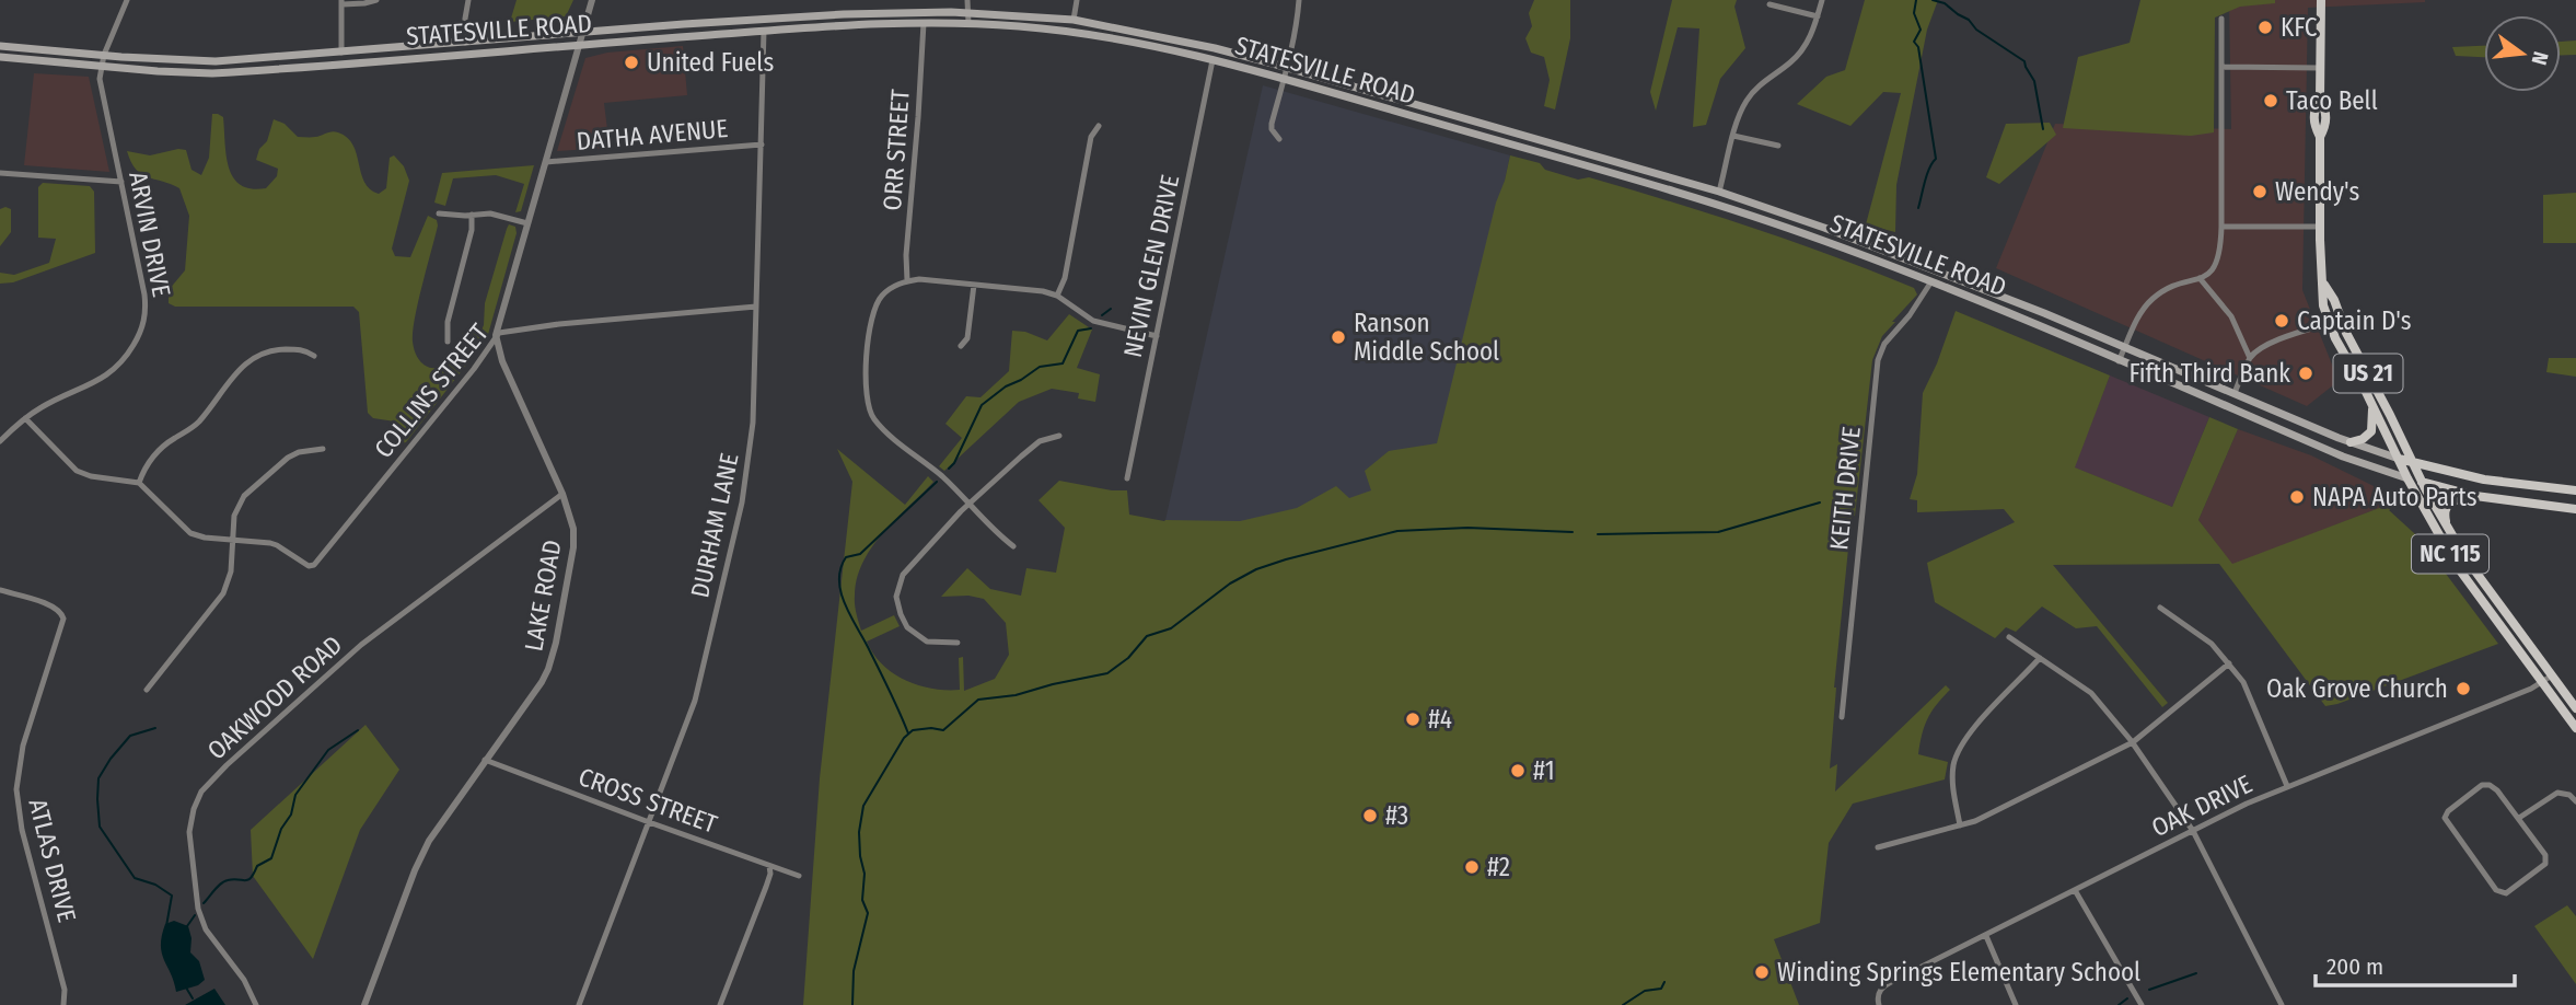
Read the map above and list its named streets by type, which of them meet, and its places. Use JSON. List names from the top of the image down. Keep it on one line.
{"streets":{"main road":["STATESVILLE ROAD","US 21","NC 115"],"street":["DATHA AVENUE","ORR STREET","ARVIN DRIVE","NEVIN GLEN DRIVE","COLLINS STREET","KEITH DRIVE","DURHAM LANE","LAKE ROAD","OAKWOOD ROAD","CROSS STREET","OAK DRIVE","ATLAS DRIVE"]},"crossings":[["STATESVILLE ROAD","ORR STREET"],["STATESVILLE ROAD","ARVIN DRIVE"],["STATESVILLE ROAD","NEVIN GLEN DRIVE"],["STATESVILLE ROAD","US 21"],["STATESVILLE ROAD","KEITH DRIVE"],["STATESVILLE ROAD","DURHAM LANE"],["STATESVILLE ROAD","NC 115"],["DATHA AVENUE","DURHAM LANE"],["US 21","NC 115"],["COLLINS STREET","DURHAM LANE"],["COLLINS STREET","LAKE ROAD"],["DURHAM LANE","CROSS STREET"],["NC 115","OAK DRIVE"],["LAKE ROAD","OAKWOOD ROAD"],["LAKE ROAD","CROSS STREET"]],"places":["KFC","United Fuels","Taco Bell","Wendy's","Captain D's","Ranson Middle School","Fifth Third Bank","NAPA Auto Parts","Oak Grove Church","#4","#1","#3","#2","Winding Springs Elementary School"],"scale_bar":"200 m","north":"right"}
